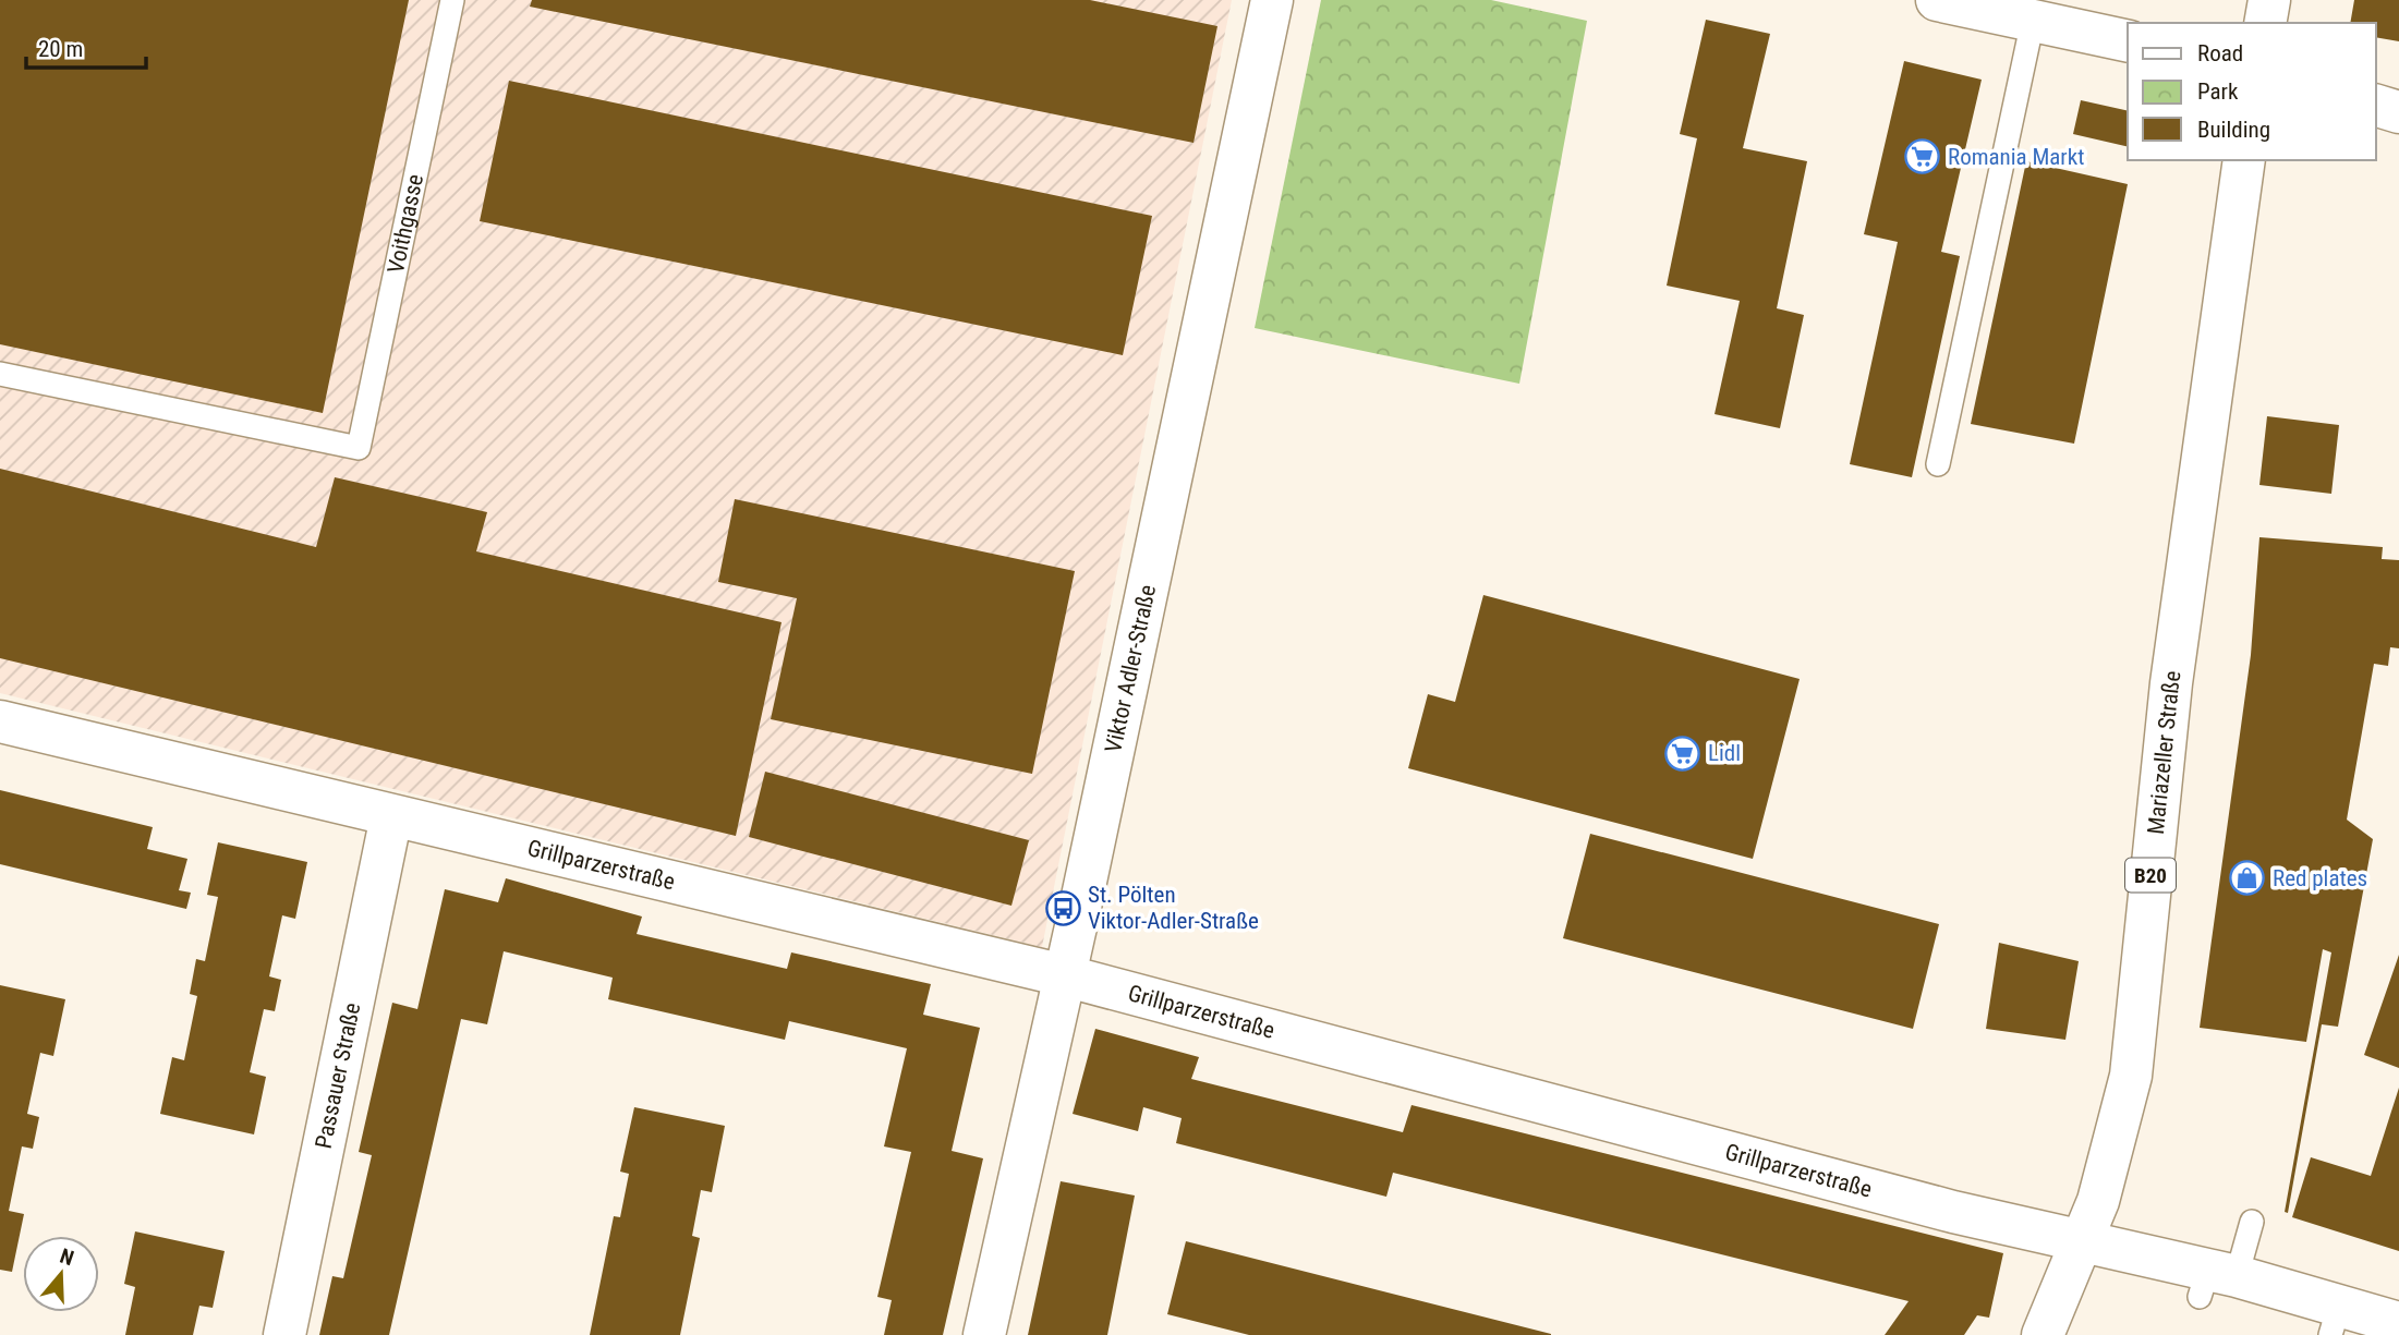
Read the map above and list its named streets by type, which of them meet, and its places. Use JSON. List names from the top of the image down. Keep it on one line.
{"streets":{"street":["Viktor Adler-Straße","Mariazeller Straße","Grillparzerstraße","B20","Passauer Straße"],"lane":["Voithgasse"]},"crossings":[["Viktor Adler-Straße","Grillparzerstraße"],["Mariazeller Straße","Grillparzerstraße"],["Grillparzerstraße","Passauer Straße"]],"places":{"supermarket":["Romania Markt","Lidl"],"shop":["Red plates"],"bus stop":["St. Pölten Viktor-Adler-Straße"]},"legend":["Road","Park","Building"],"scale_bar":"20 m","north":"top"}
